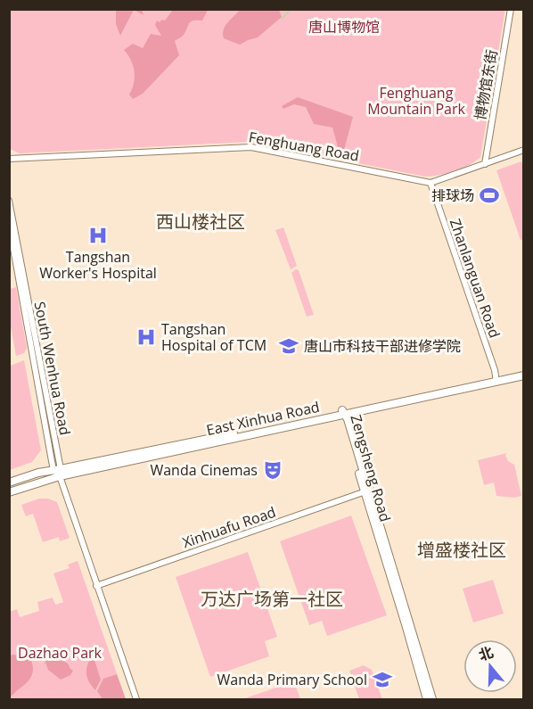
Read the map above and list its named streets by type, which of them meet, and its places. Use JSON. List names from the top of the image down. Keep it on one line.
{"streets":{"main road":["East Xinhua Road","Zengsheng Road"],"street":["博物馆东街","Fenghuang Road","Zhanlanguan Road","South Wenhua Road","Xinhuafu Road"]},"crossings":[["Fenghuang Road","Zhanlanguan Road"],["Zhanlanguan Road","East Xinhua Road"],["South Wenhua Road","East Xinhua Road"],["South Wenhua Road","Xinhuafu Road"],["East Xinhua Road","Zengsheng Road"],["Zengsheng Road","Xinhuafu Road"]],"districts":["西山楼社区","增盛楼社区","万达广场第一社区"],"parks":["唐山博物馆","Fenghuang Mountain Park","Dazhao Park"],"places":{"sports":["排球场"],"hospital":["Tangshan Worker's Hospital","Tangshan Hospital of TCM"],"school or university":["唐山市科技干部进修学院","Wanda Primary School"],"theatre":["Wanda Cinemas"]},"north":"top"}
